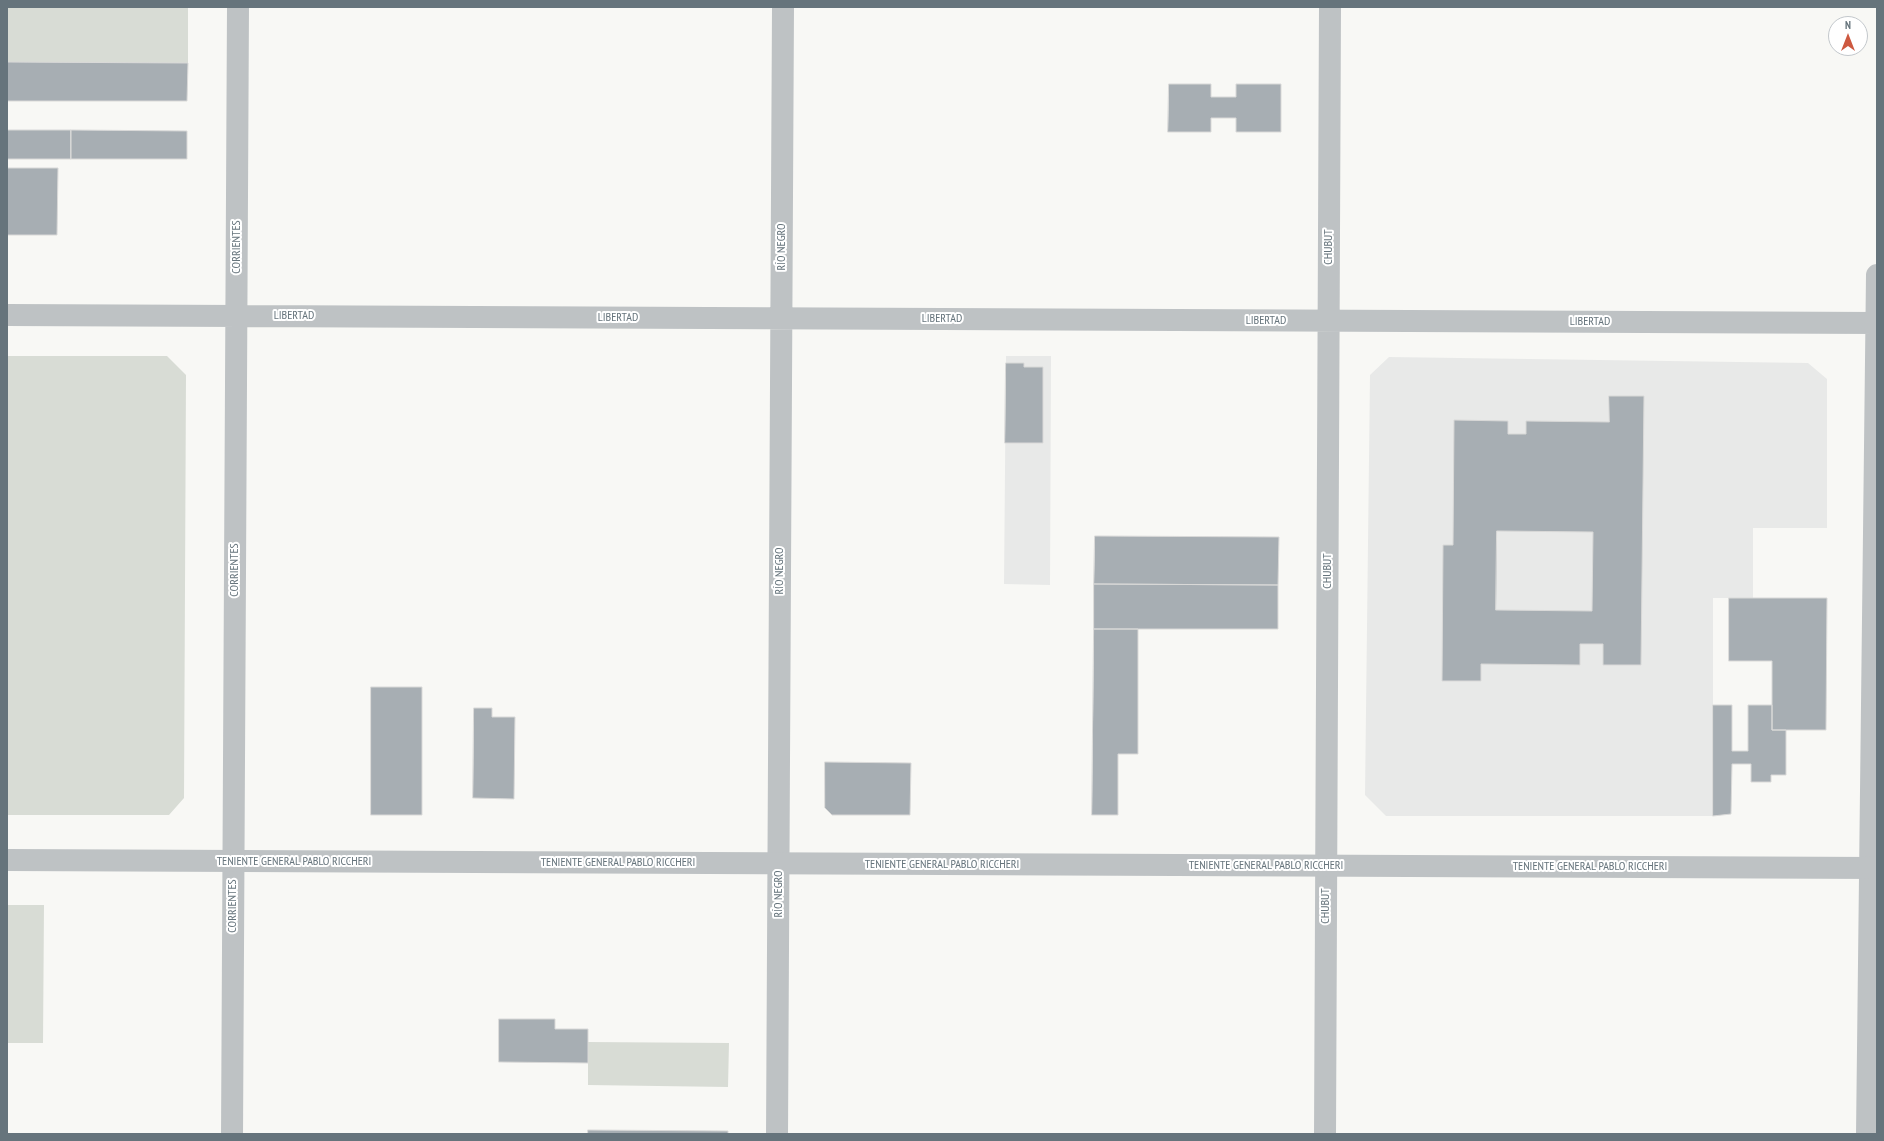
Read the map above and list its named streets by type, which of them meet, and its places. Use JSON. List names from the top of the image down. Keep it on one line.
{"streets":{"street":["CORRIENTES","RÍO NEGRO","CHUBUT","LIBERTAD","TENIENTE GENERAL PABLO RICCHERI"]},"crossings":[["CORRIENTES","LIBERTAD"],["CORRIENTES","TENIENTE GENERAL PABLO RICCHERI"],["RÍO NEGRO","LIBERTAD"],["RÍO NEGRO","TENIENTE GENERAL PABLO RICCHERI"],["CHUBUT","LIBERTAD"],["CHUBUT","TENIENTE GENERAL PABLO RICCHERI"]],"north":"top"}
